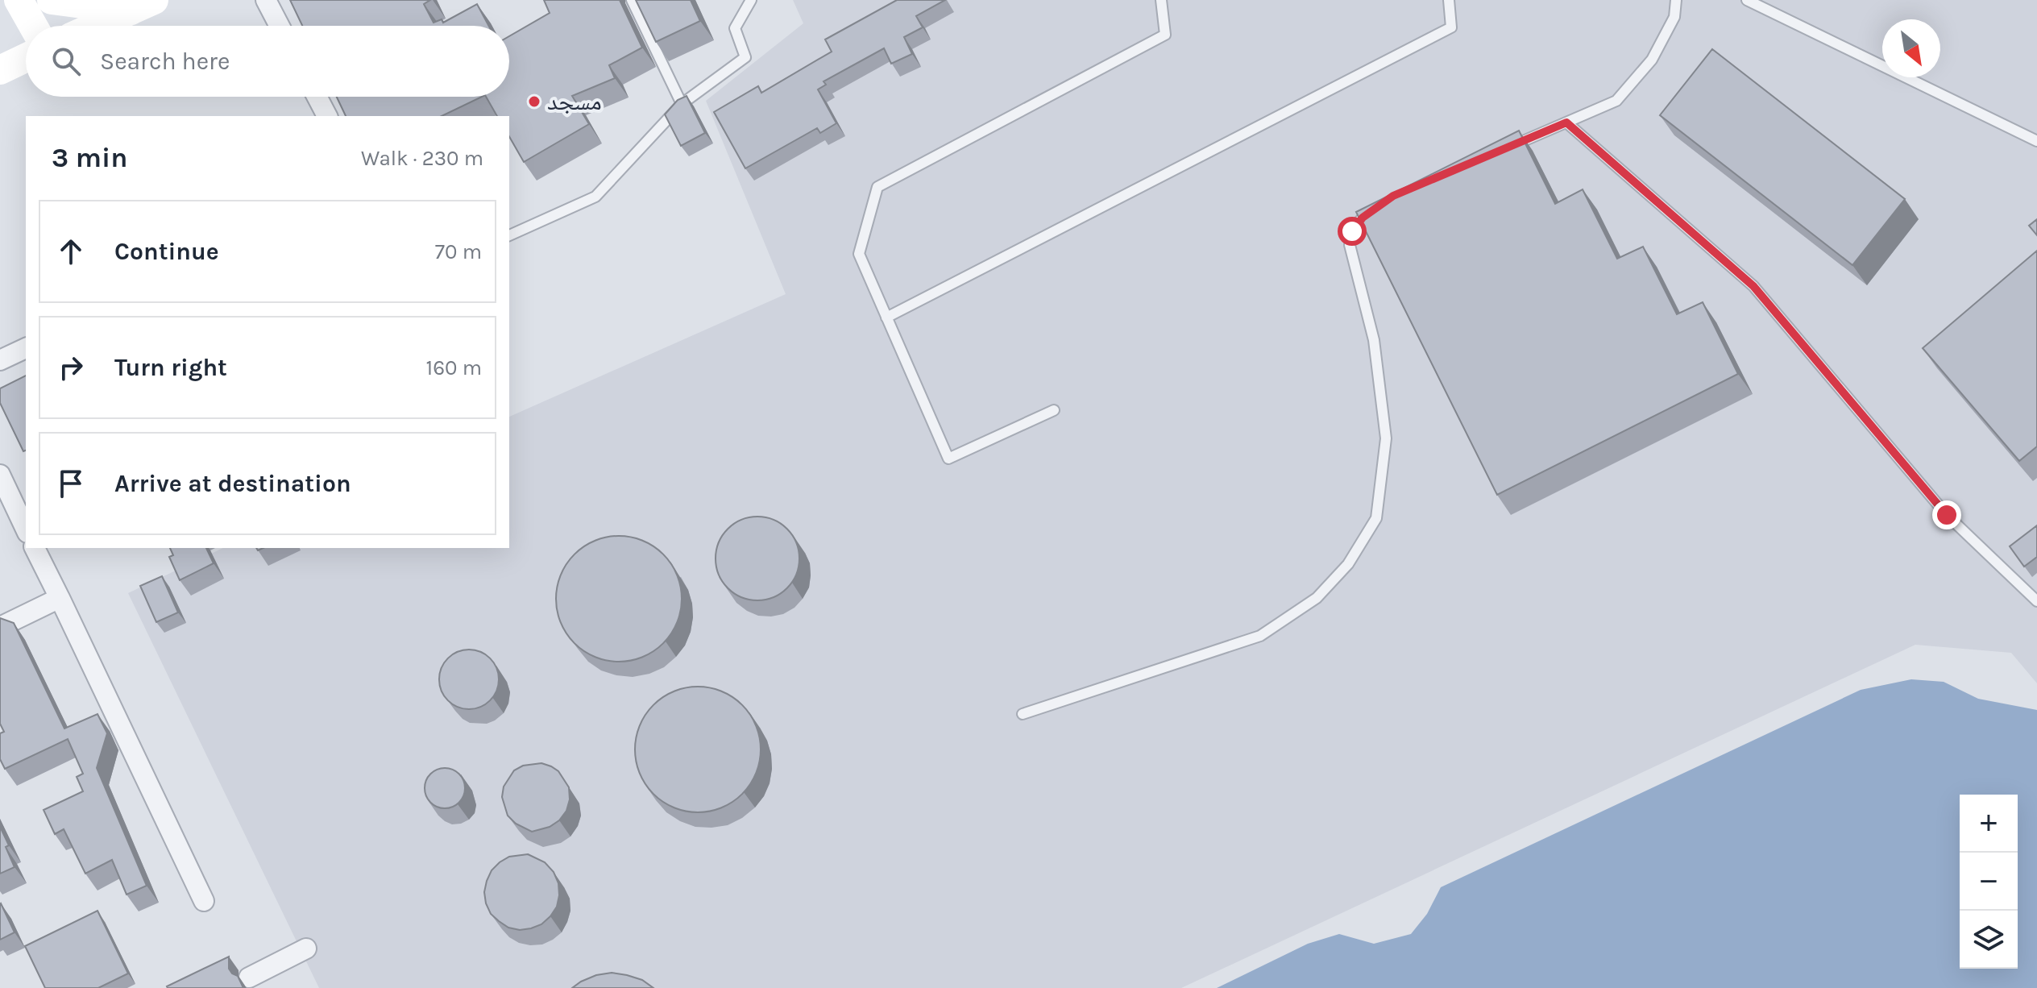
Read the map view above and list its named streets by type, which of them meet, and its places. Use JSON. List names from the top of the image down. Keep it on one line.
{"places":["مسجد"],"north":"bottom right","page":{"search":"Search here","heading":["3 min","Walk · 230 m"],"list":[["Continue","70 m"],["Turn right","160 m"],"Arrive at destination"],"map_buttons":["+","−"]}}
